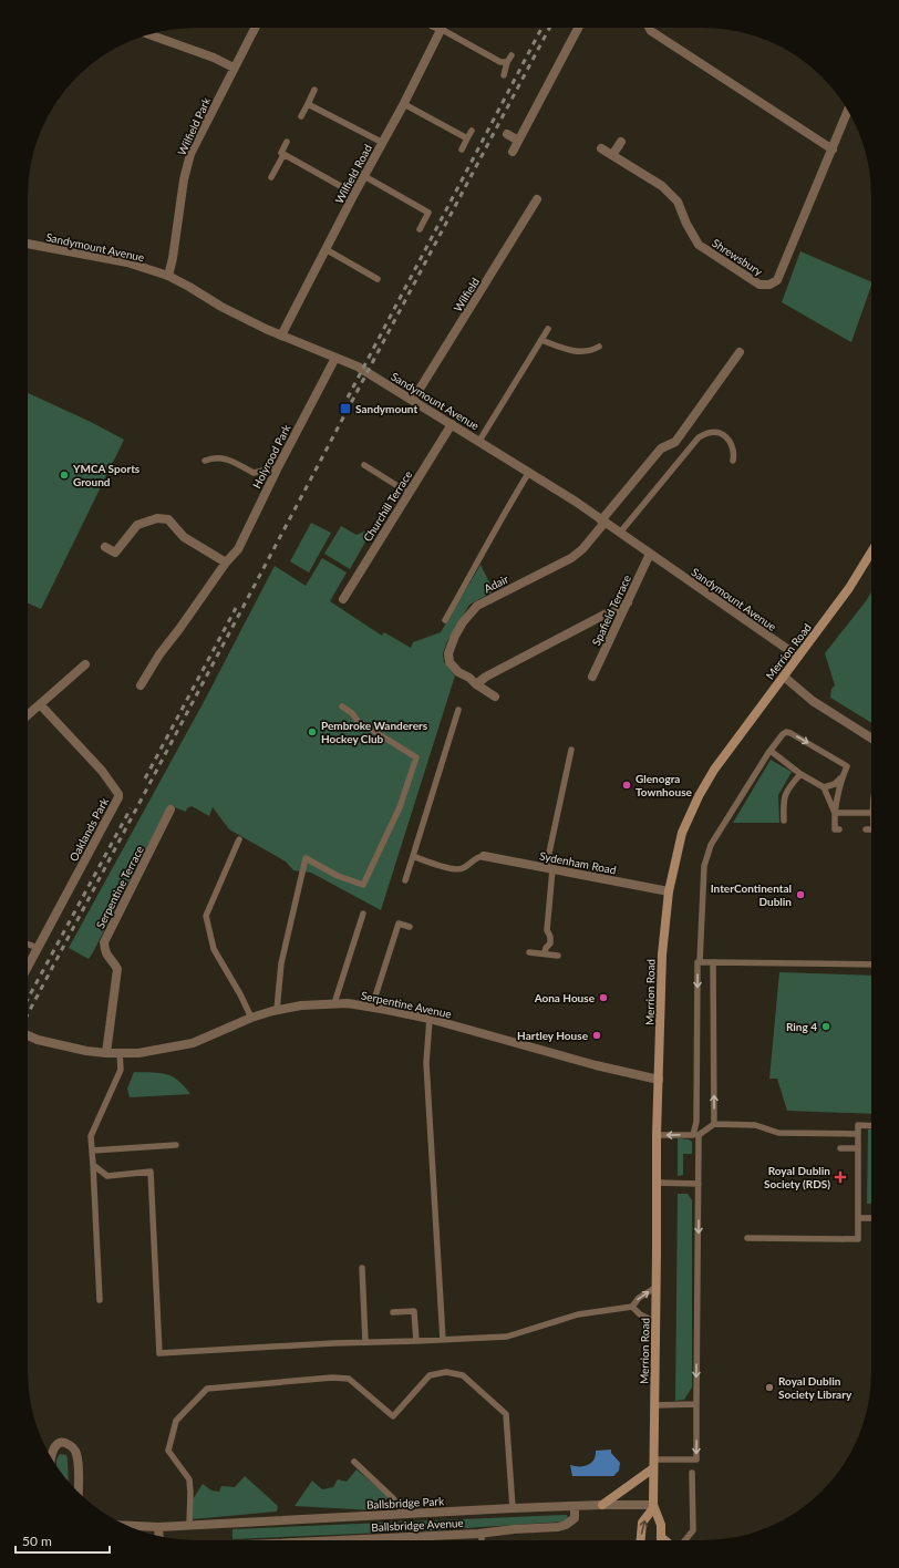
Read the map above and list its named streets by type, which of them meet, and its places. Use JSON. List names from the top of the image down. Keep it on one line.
{"streets":{"main road":["Merrion Road"],"street":["Wilfield Park","Wilfield Road","Sandymount Avenue","Shrewsbury","Wilfield","Holyrood Park","Churchill Terrace","Adair","Spafield Terrace","Oaklands Park","Sydenham Road","Serpentine Terrace","Serpentine Avenue","Ballsbridge Park","Ballsbridge Avenue"]},"crossings":[["Wilfield Park","Sandymount Avenue"],["Wilfield Road","Sandymount Avenue"],["Sandymount Avenue","Wilfield"],["Sandymount Avenue","Holyrood Park"],["Sandymount Avenue","Churchill Terrace"],["Sandymount Avenue","Adair"],["Sandymount Avenue","Spafield Terrace"],["Sandymount Avenue","Merrion Road"],["Merrion Road","Sydenham Road"],["Merrion Road","Serpentine Avenue"],["Merrion Road","Ballsbridge Park"],["Serpentine Terrace","Serpentine Avenue"],["Ballsbridge Park","Ballsbridge Avenue"]],"places":{"transit":["Sandymount"],"other":["YMCA Sports Ground","Pembroke Wanderers Hockey Club","Glenogra Townhouse","InterContinental Dublin","Aona House","Ring 4","Hartley House","Royal Dublin Society Library"],"health":["Royal Dublin Society (RDS)"]},"scale_bar":"50 m"}
